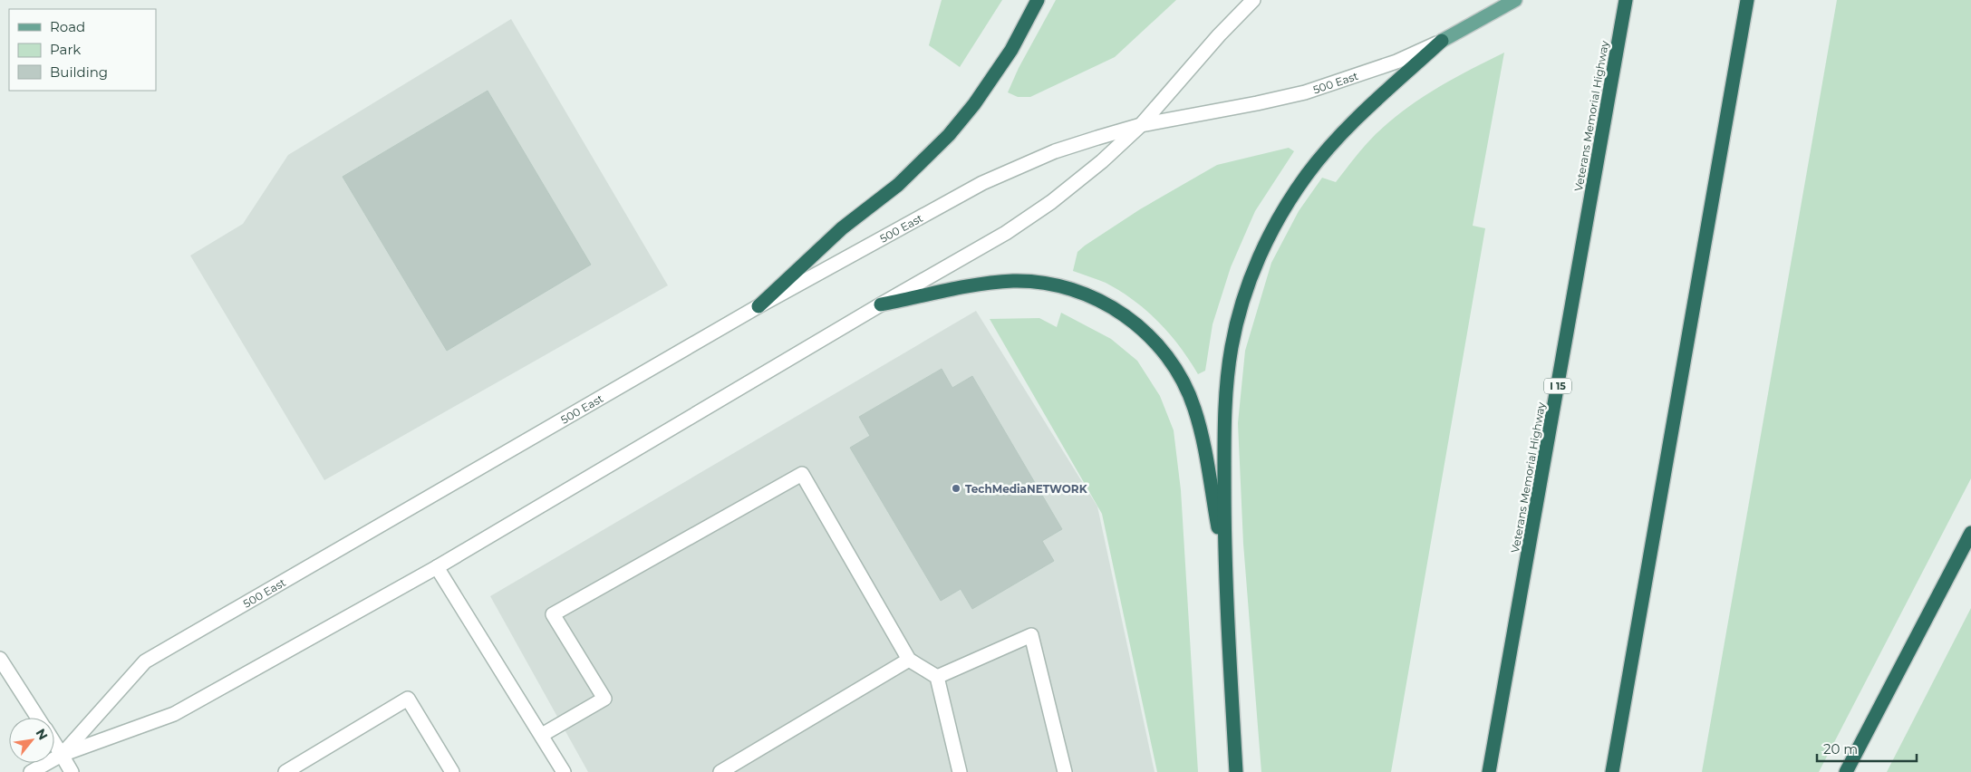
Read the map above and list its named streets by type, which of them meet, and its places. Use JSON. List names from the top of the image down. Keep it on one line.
{"streets":{"highway":["Veterans Memorial Highway","I 15"],"main road":["500 East"]},"places":["TechMediaNETWORK"],"legend":["Road","Park","Building"],"scale_bar":"20 m","north":"top right"}
